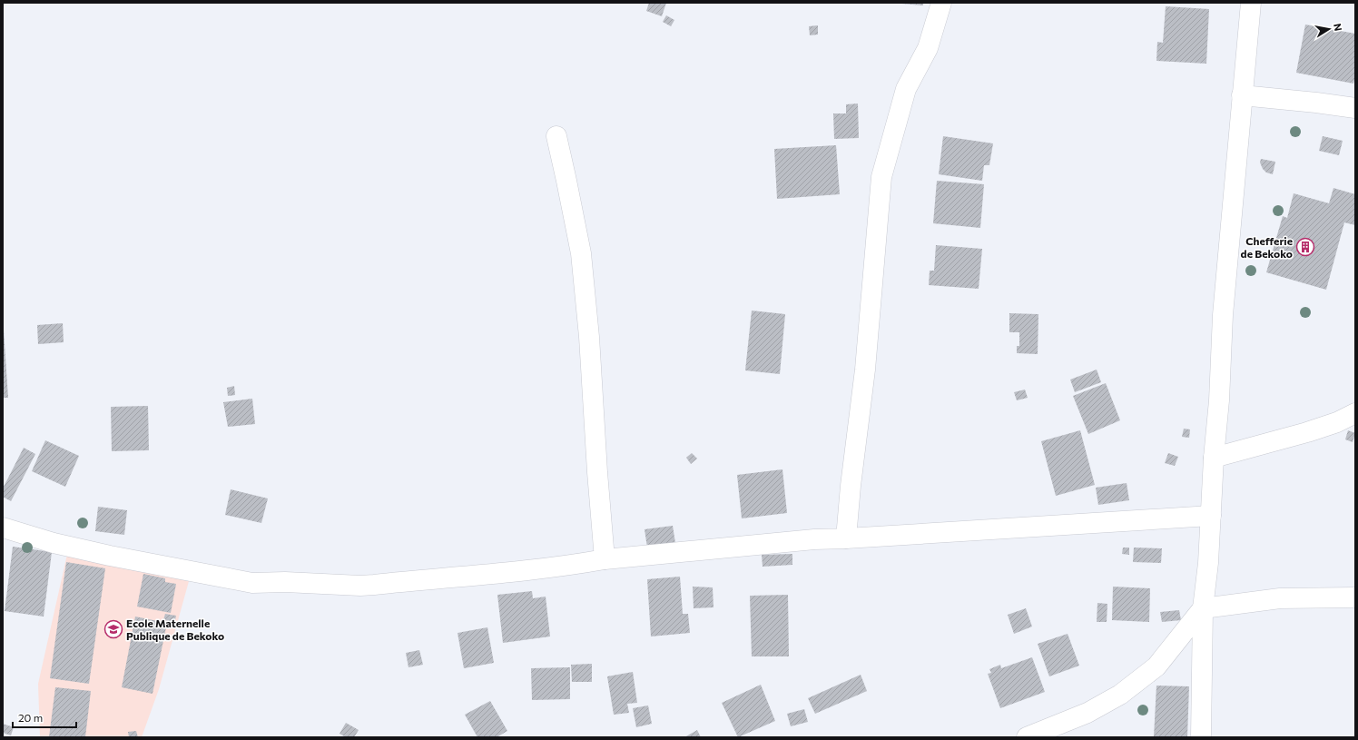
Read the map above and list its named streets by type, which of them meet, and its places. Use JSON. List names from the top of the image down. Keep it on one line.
{"places":{"building":["Chefferie de Bekoko"],"school or university":["Ecole Maternelle Publique de Bekoko"]},"scale_bar":"20 m","north":"right"}
